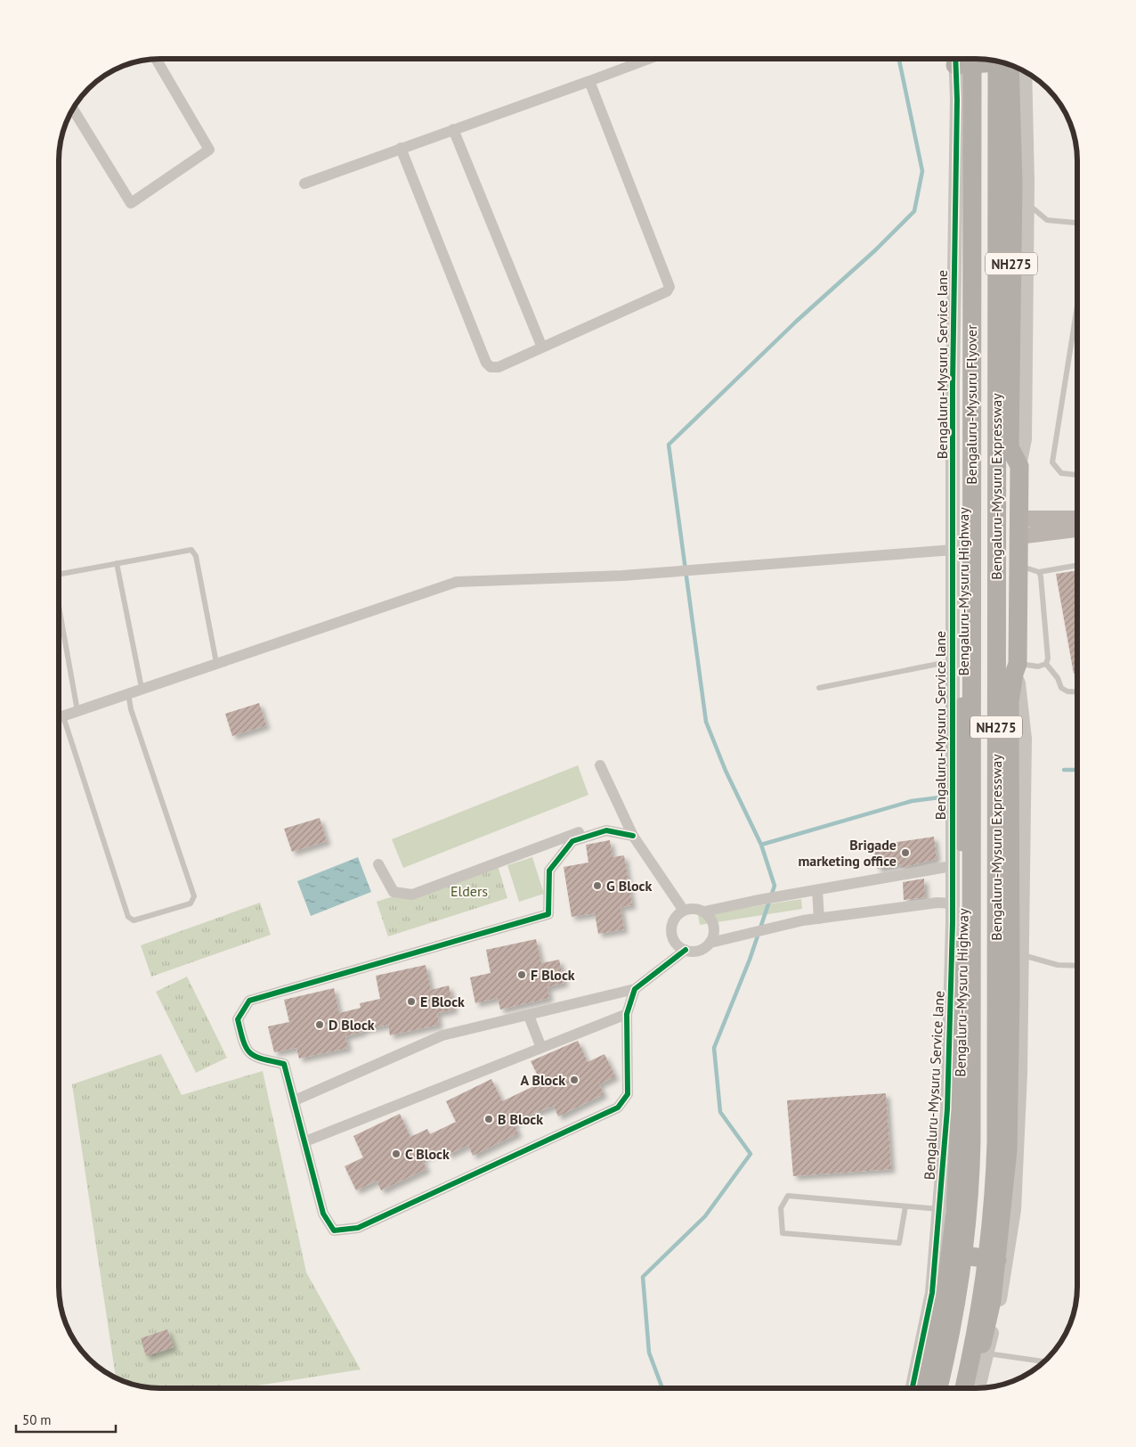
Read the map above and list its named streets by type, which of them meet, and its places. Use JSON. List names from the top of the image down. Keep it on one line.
{"streets":{"highway":["NH275","Bengaluru-Mysuru Flyover","Bengaluru-Mysuru Expressway","Bengaluru-Mysuru Highway"],"street":["Bengaluru-Mysuru Service lane"]},"parks":["Elders"],"places":["Brigade marketing office","G Block","F Block","E Block","D Block","A Block","B Block","C Block"],"scale_bar":"50 m"}
